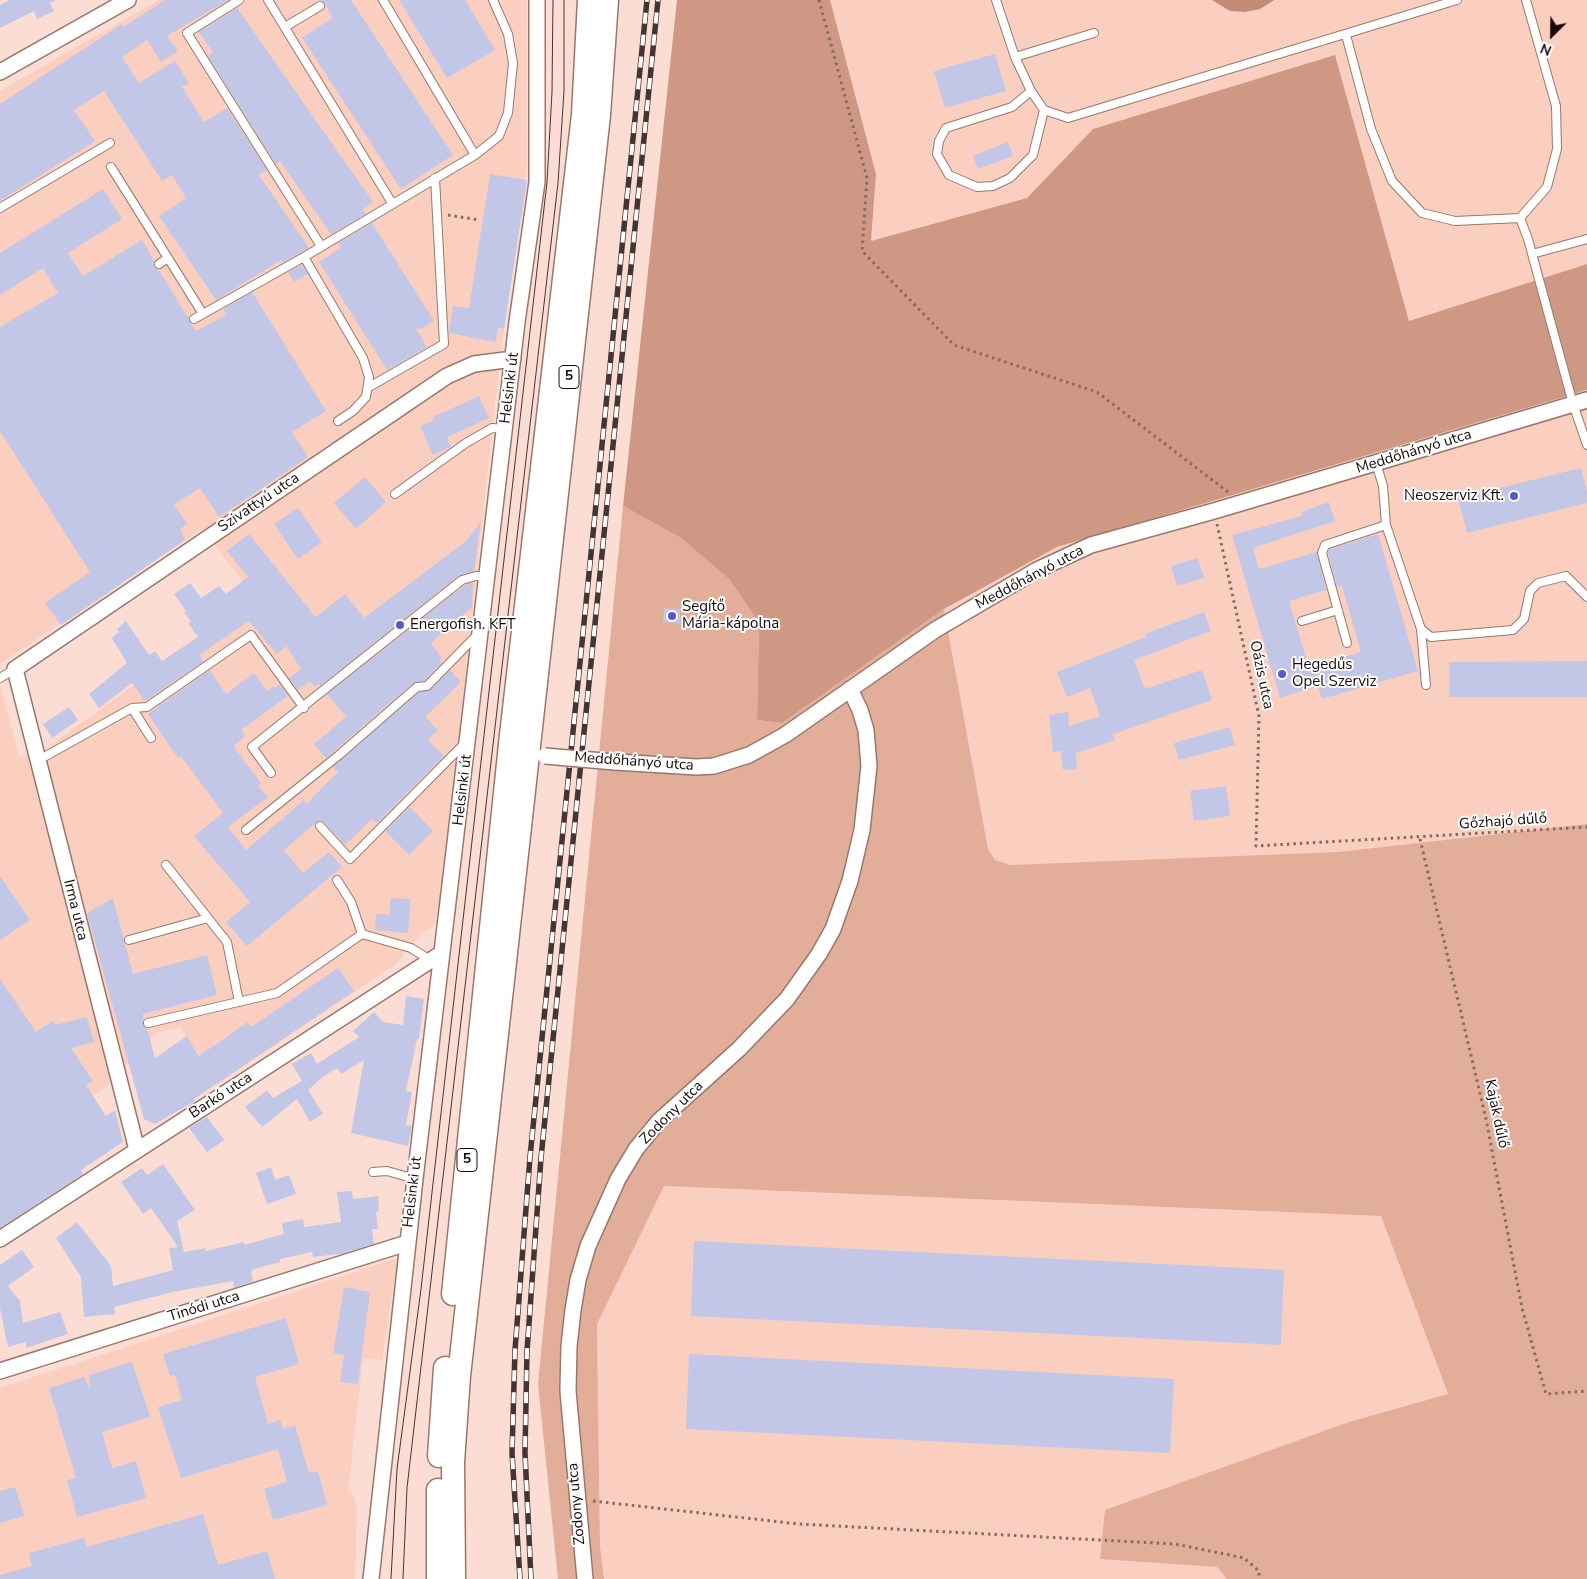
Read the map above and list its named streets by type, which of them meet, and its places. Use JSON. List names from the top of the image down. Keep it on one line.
{"streets":{"main road":["5"],"street":["Helsinki út","Meddőhányó utca","Szivattyú utca","Irma utca","Barkó utca","Zodony utca","Tinódi utca"],"path":["Oázis utca","Gőzhajó dűlő","Kajak dűlő"]},"crossings":[["5","Meddőhányó utca"],["Helsinki út","Szivattyú utca"],["Helsinki út","Barkó utca"],["Helsinki út","Tinódi utca"],["Meddőhányó utca","Oázis utca"],["Meddőhányó utca","Zodony utca"],["Szivattyú utca","Irma utca"],["Oázis utca","Gőzhajó dűlő"],["Gőzhajó dűlő","Kajak dűlő"],["Irma utca","Barkó utca"]],"places":["Neoszerviz Kft.","Segítő Mária-kápolna","Energofish. KFT","Hegedűs Opel Szerviz"],"north":"bottom left"}
